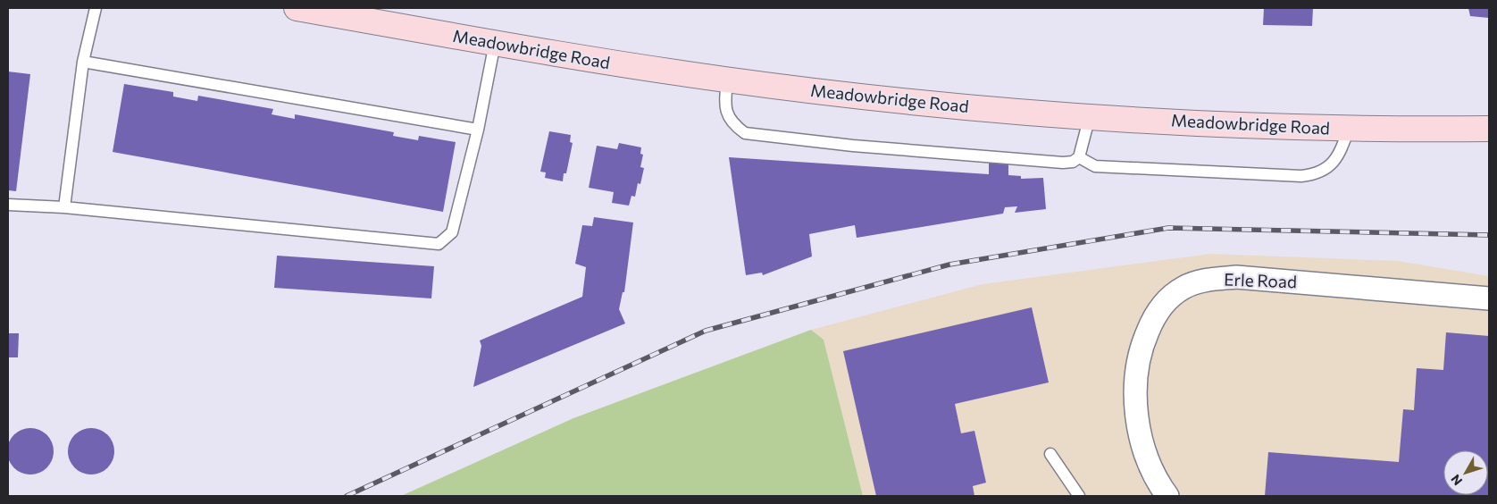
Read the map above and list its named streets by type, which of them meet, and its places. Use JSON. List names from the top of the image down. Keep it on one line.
{"streets":{"main road":["Meadowbridge Road"],"street":["Erle Road"]},"north":"bottom left"}
